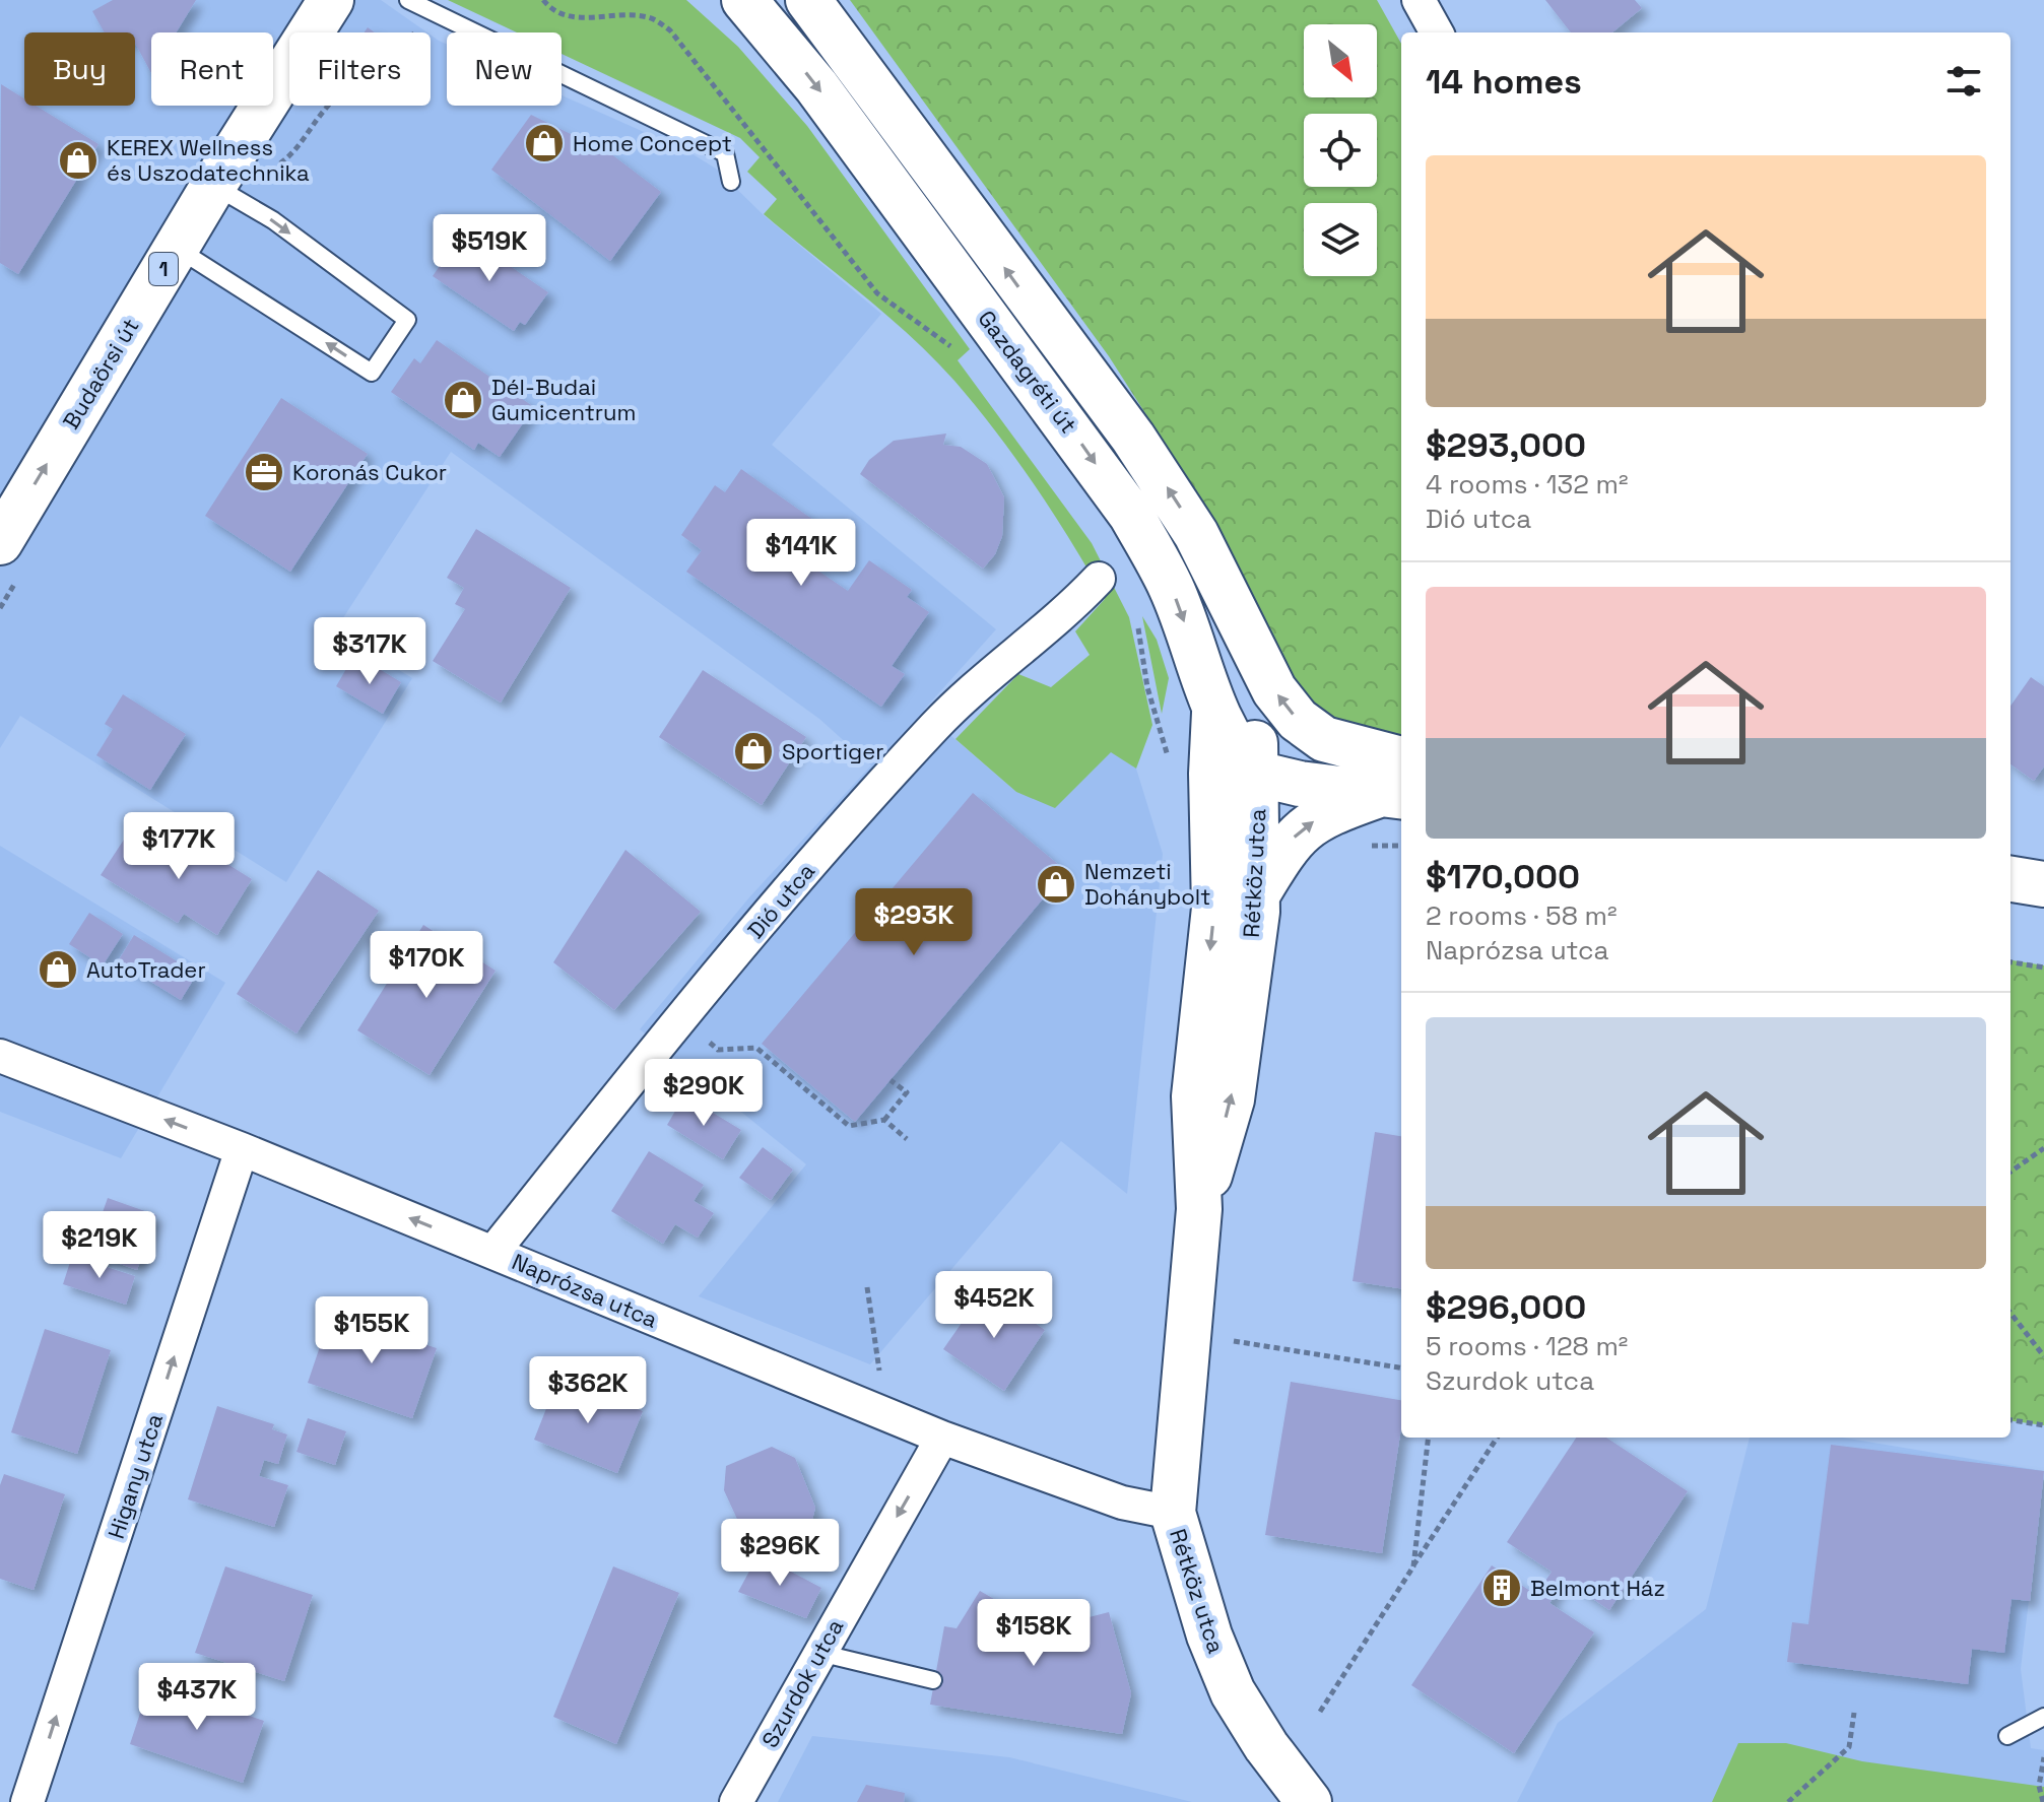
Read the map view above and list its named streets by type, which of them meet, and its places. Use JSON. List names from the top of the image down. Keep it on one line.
{"streets":{"street":["1","Gazdagréti út","Budaörsi út","Rétköz utca","Dió utca","Naprózsa utca","Higany utca","Szurdok utca"]},"crossings":[["Gazdagréti út","Rétköz utca"],["Rétköz utca","Naprózsa utca"],["Dió utca","Naprózsa utca"],["Naprózsa utca","Higany utca"],["Naprózsa utca","Szurdok utca"]],"one_way":["Budaörsi út","Naprózsa utca","Higany utca","Szurdok utca"],"places":{"shop":["Home Concept","KEREX Wellness és Uszodatechnika","Dél-Budai Gumicentrum","Sportiger","Nemzeti Dohánybolt","AutoTrader"],"office":["Koronás Cukor"],"building":["Belmont Ház"]},"north":"bottom right","page":{"chip":["Buy","Rent","Filters","New"],"heading":"14 homes","list":[{"name":"$293,000","note":"4 rooms · 132 m² · Dió utca"},{"name":"$170,000","note":"2 rooms · 58 m² · Naprózsa utca"},{"name":"$296,000","note":"5 rooms · 128 m² · Szurdok utca"}],"price":["$519K","$141K","$317K","$177K","$293K","$170K","$290K","$219K","$452K","$155K","$362K","$296K","$158K","$437K"]}}
